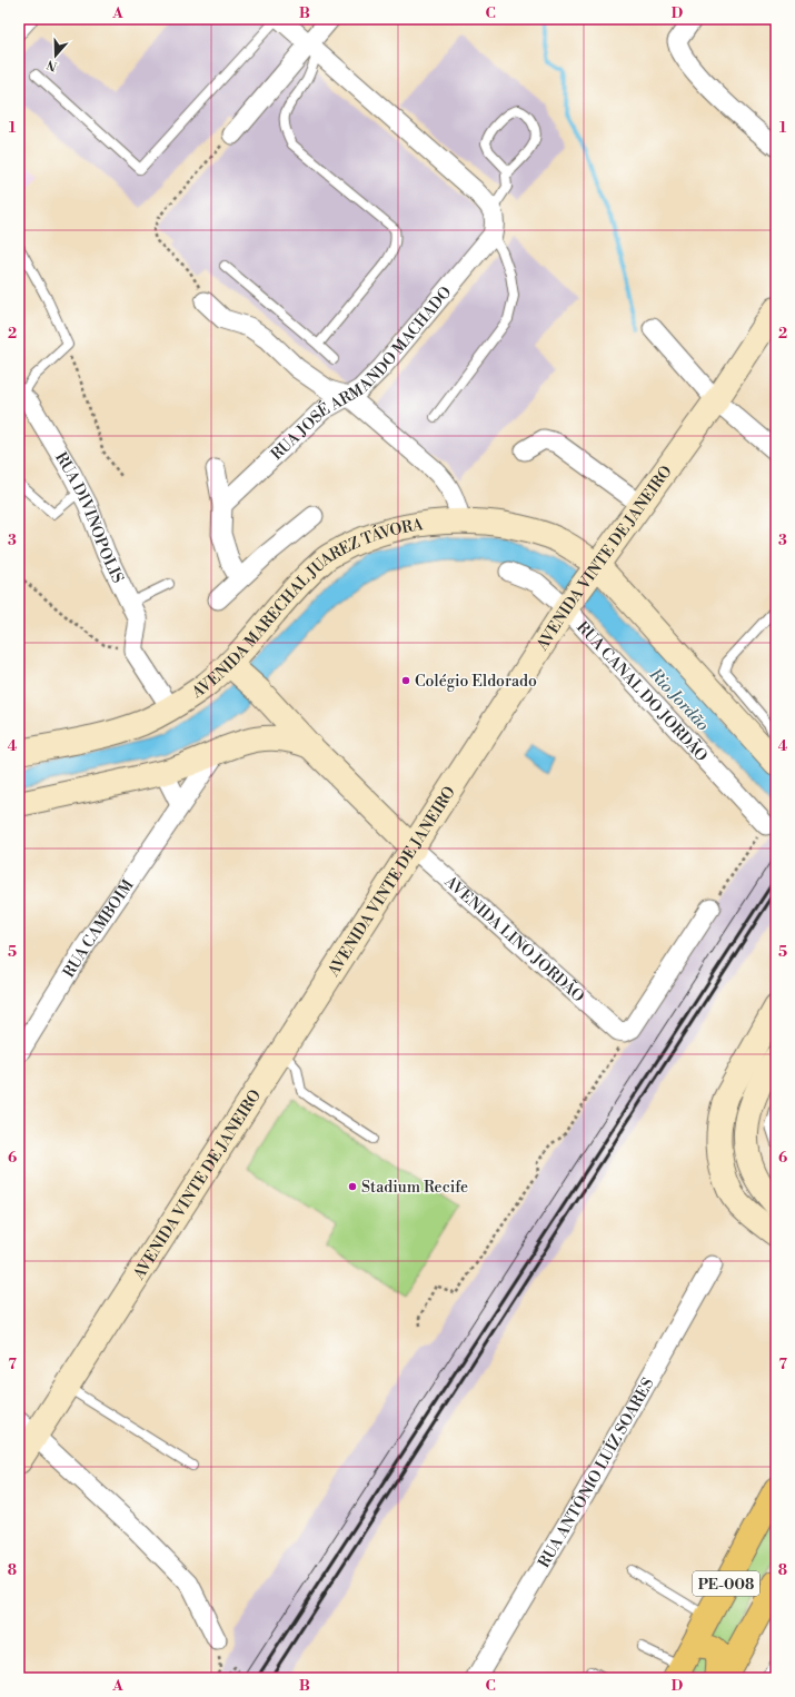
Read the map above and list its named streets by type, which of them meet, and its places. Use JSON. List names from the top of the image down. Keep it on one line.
{"streets":{"highway":["PE-008"],"main road":["AVENIDA VINTE DE JANEIRO","AVENIDA MARECHAL JUAREZ TÁVORA","AVENIDA LINO JORDÃO"],"street":["RUA JOSÉ ARMANDO MACHADO","RUA DIVINOPOLIS","RUA CANAL DO JORDÃO","RUA CAMBOIM","RUA ANTÔNIO LUÍZ SOARES"]},"crossings":[["AVENIDA VINTE DE JANEIRO","AVENIDA MARECHAL JUAREZ TÁVORA"],["AVENIDA VINTE DE JANEIRO","RUA CANAL DO JORDÃO"],["AVENIDA VINTE DE JANEIRO","AVENIDA LINO JORDÃO"],["AVENIDA MARECHAL JUAREZ TÁVORA","AVENIDA LINO JORDÃO"]],"water":["Rio Jordão"],"places":["Colégio Eldorado","Stadium Recife"],"north":"bottom","grid":{"columns":["A","B","C","D"],"rows":["1","2","3","4","5","6","7","8"]}}
